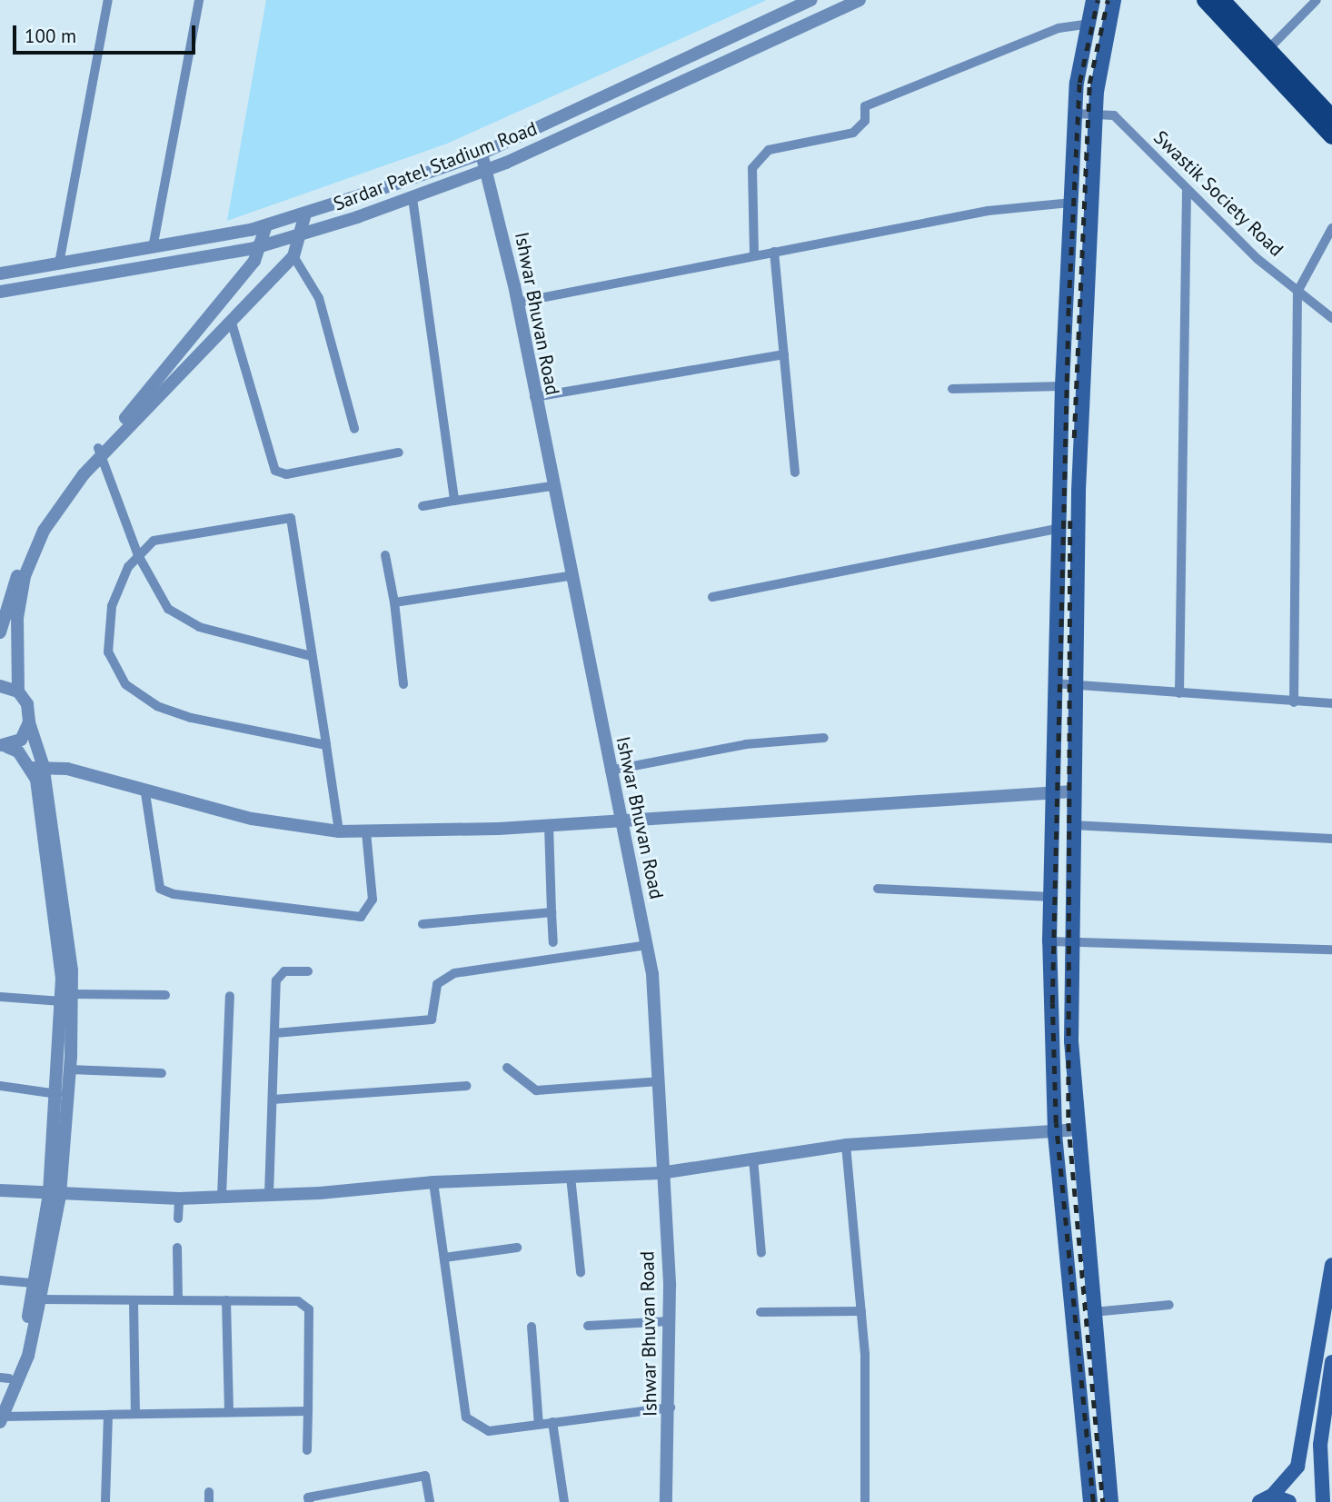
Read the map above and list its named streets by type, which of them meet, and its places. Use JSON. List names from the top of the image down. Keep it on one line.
{"streets":{"street":["Sardar Patel Stadium Road","Swastik Society Road","Ishwar Bhuvan Road"]},"crossings":[["Sardar Patel Stadium Road","Ishwar Bhuvan Road"]],"scale_bar":"100 m"}
